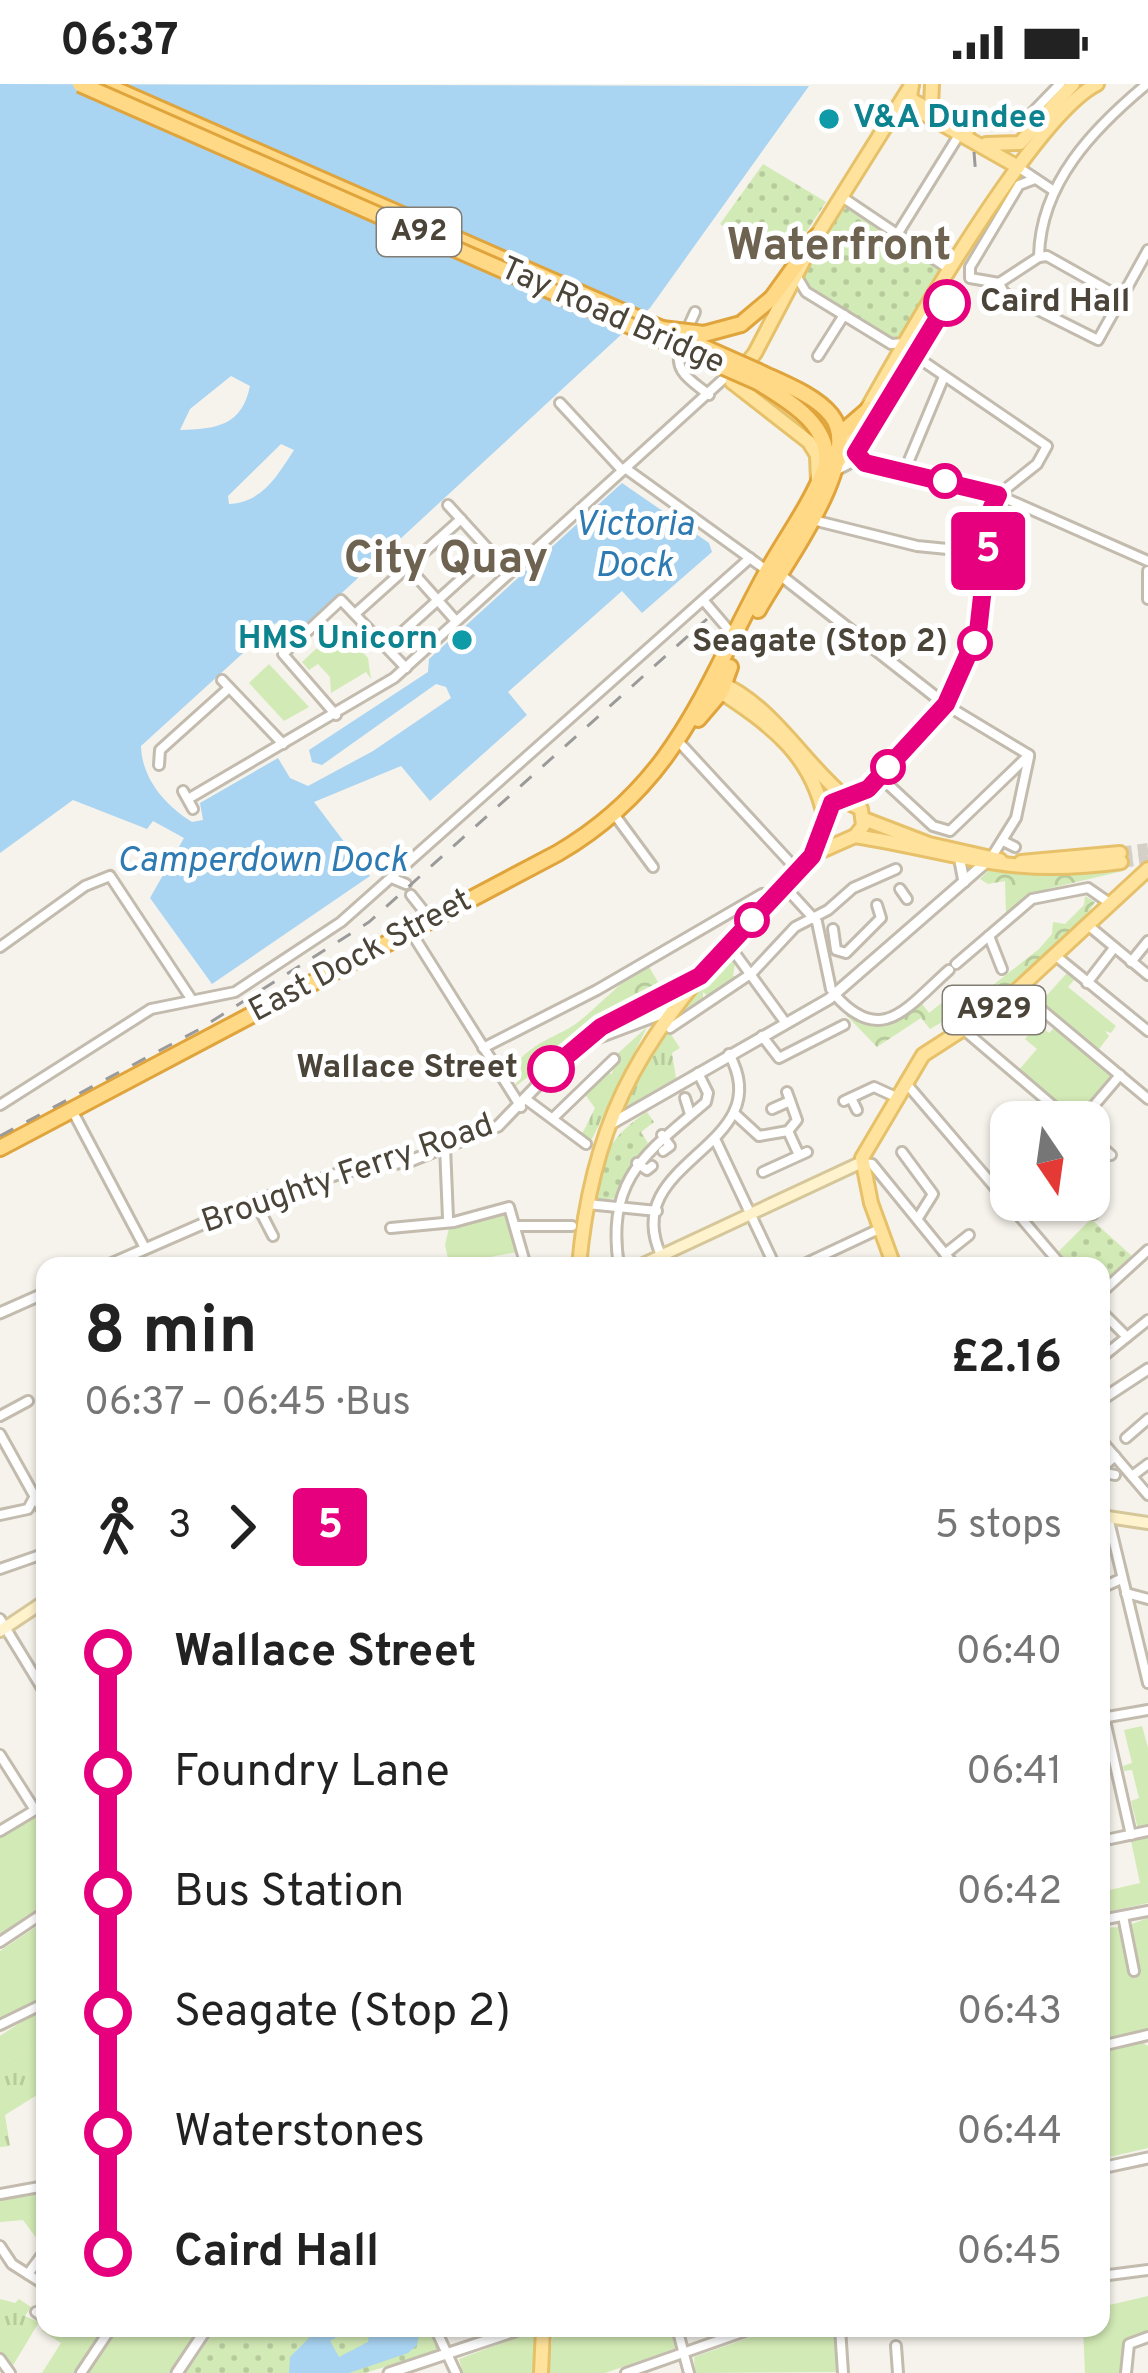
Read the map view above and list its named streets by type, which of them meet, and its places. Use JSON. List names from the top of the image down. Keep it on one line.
{"streets":{"highway":["A92","Tay Road Bridge","East Dock Street"],"main road":["A929"],"street":["Broughty Ferry Road"]},"crossings":[["A92","Tay Road Bridge"]],"districts":["Waterfront","City Quay"],"water":["Victoria Dock","Camperdown Dock"],"places":["V&A Dundee","Caird Hall","HMS Unicorn","Seagate (Stop 2)","Wallace Street"],"lines":["bus line 5"],"north":"bottom","page":{"status":"06:37","on_map":"5","heading":["8 min","06:37 – 06:45 · Bus","£2.16"],"legs":["3","5","5 stops"],"list":[{"name":"Wallace Street","value":"06:40"},{"name":"Foundry Lane","value":"06:41"},{"name":"Bus Station","value":"06:42"},{"name":"Seagate (Stop 2)","value":"06:43"},{"name":"Waterstones","value":"06:44"},{"name":"Caird Hall","value":"06:45"}]}}
